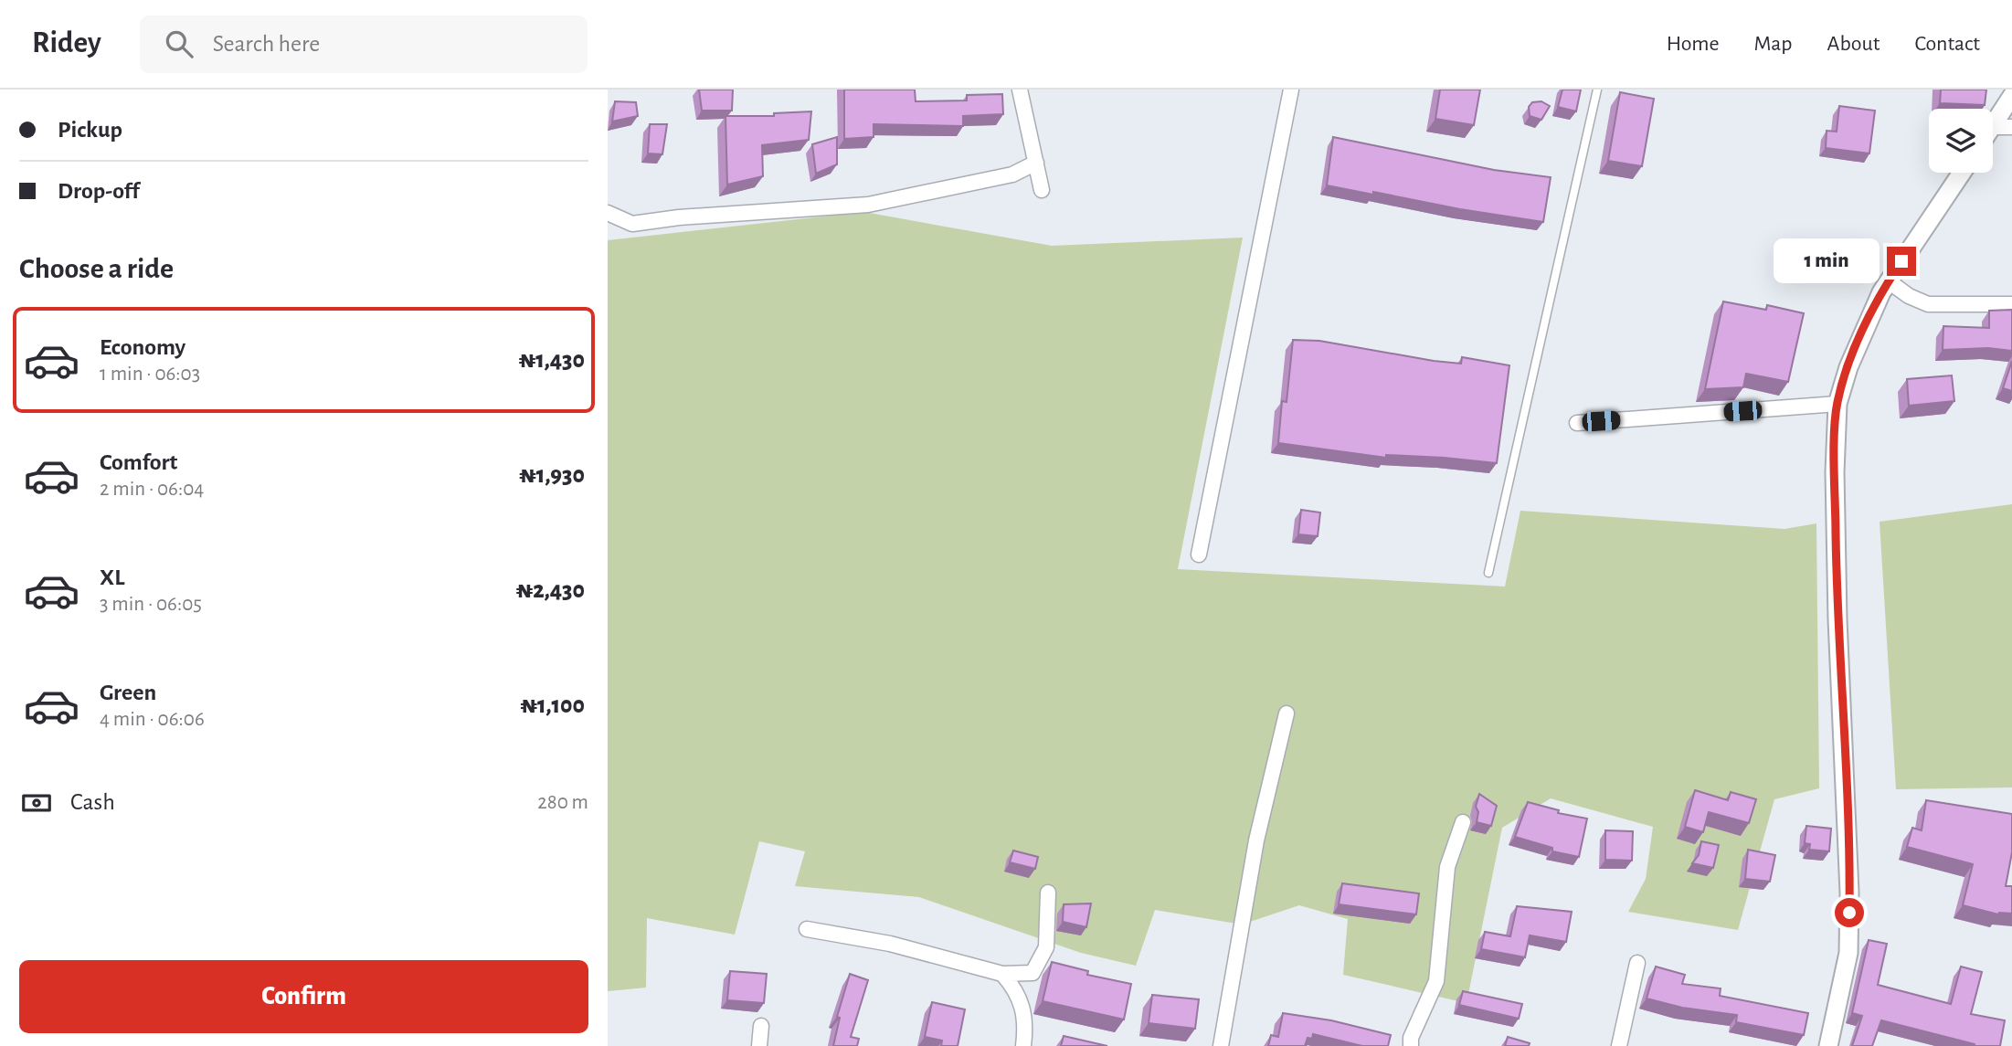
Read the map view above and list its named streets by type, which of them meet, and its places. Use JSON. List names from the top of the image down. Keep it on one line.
{"page":{"header":"Ridey","search":"Search here","nav":["Home","Map","About","Contact"],"banner":["Pickup","Drop-off"],"heading":"Choose a ride","bubble":"1 min","list":[{"name":"Economy","note":"1 min · 06:03","value":"₦1,430"},{"name":"Comfort","note":"2 min · 06:04","value":"₦1,930"},{"name":"XL","note":"3 min · 06:05","value":"₦2,430"},{"name":"Green","note":"4 min · 06:06","value":"₦1,100"}],"pay":["Cash","280 m"],"buttons":"Confirm"}}
